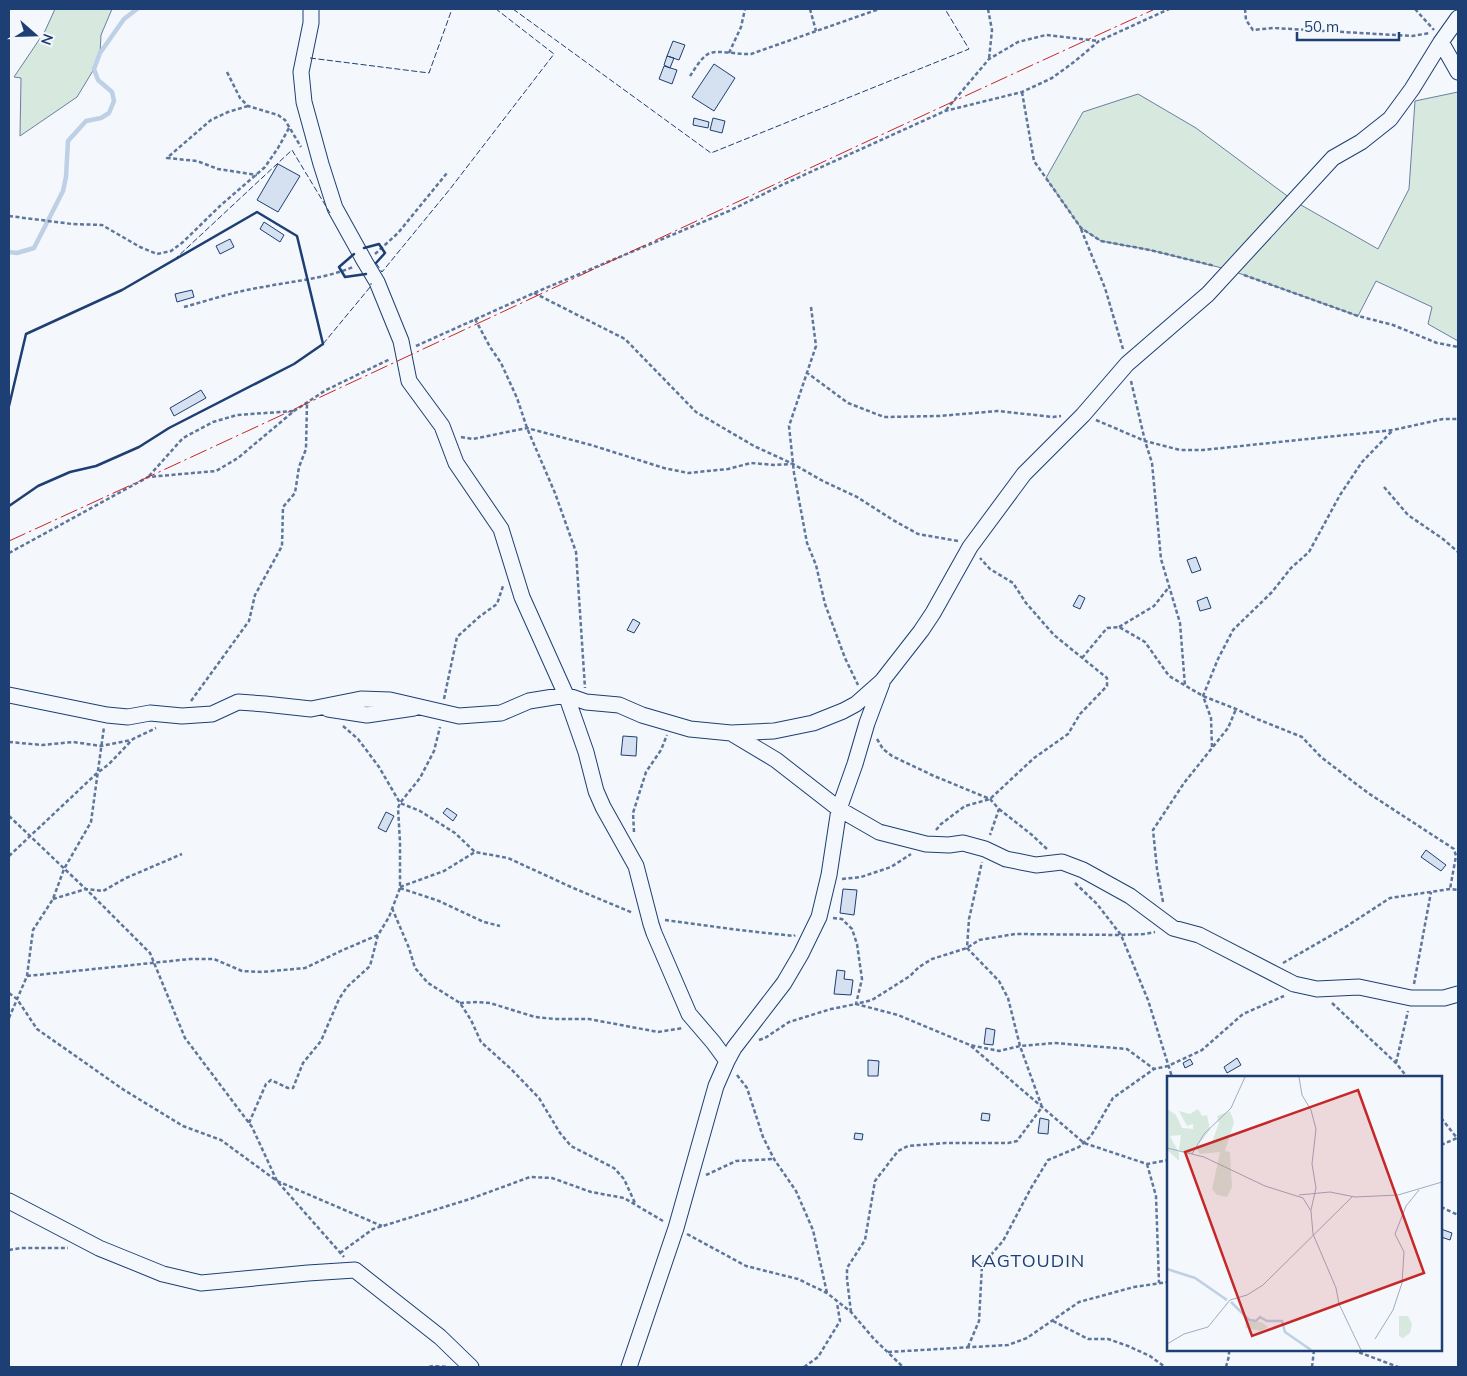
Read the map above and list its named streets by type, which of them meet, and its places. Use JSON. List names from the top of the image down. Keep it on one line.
{"districts":["KAGTOUDIN"],"scale_bar":"50 m","north":"right"}
